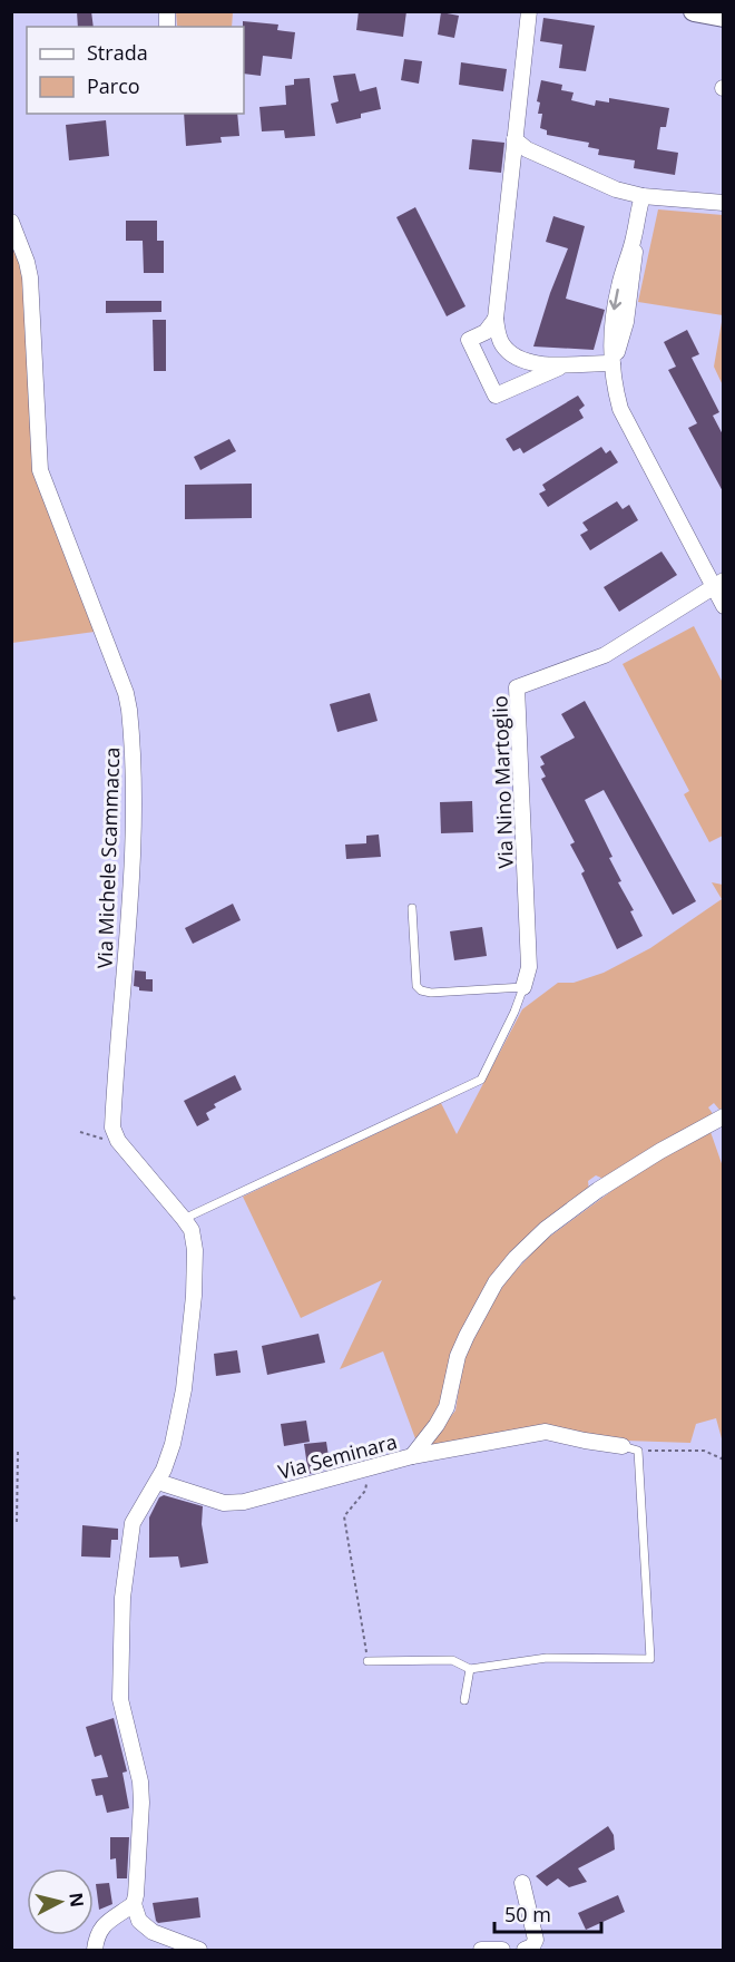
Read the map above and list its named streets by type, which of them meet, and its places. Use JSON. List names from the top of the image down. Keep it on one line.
{"streets":{"street":["Via Nino Martoglio","Via Michele Scammacca","Via Seminara"]},"legend":["Strada","Parco"],"scale_bar":"50 m","north":"right"}
